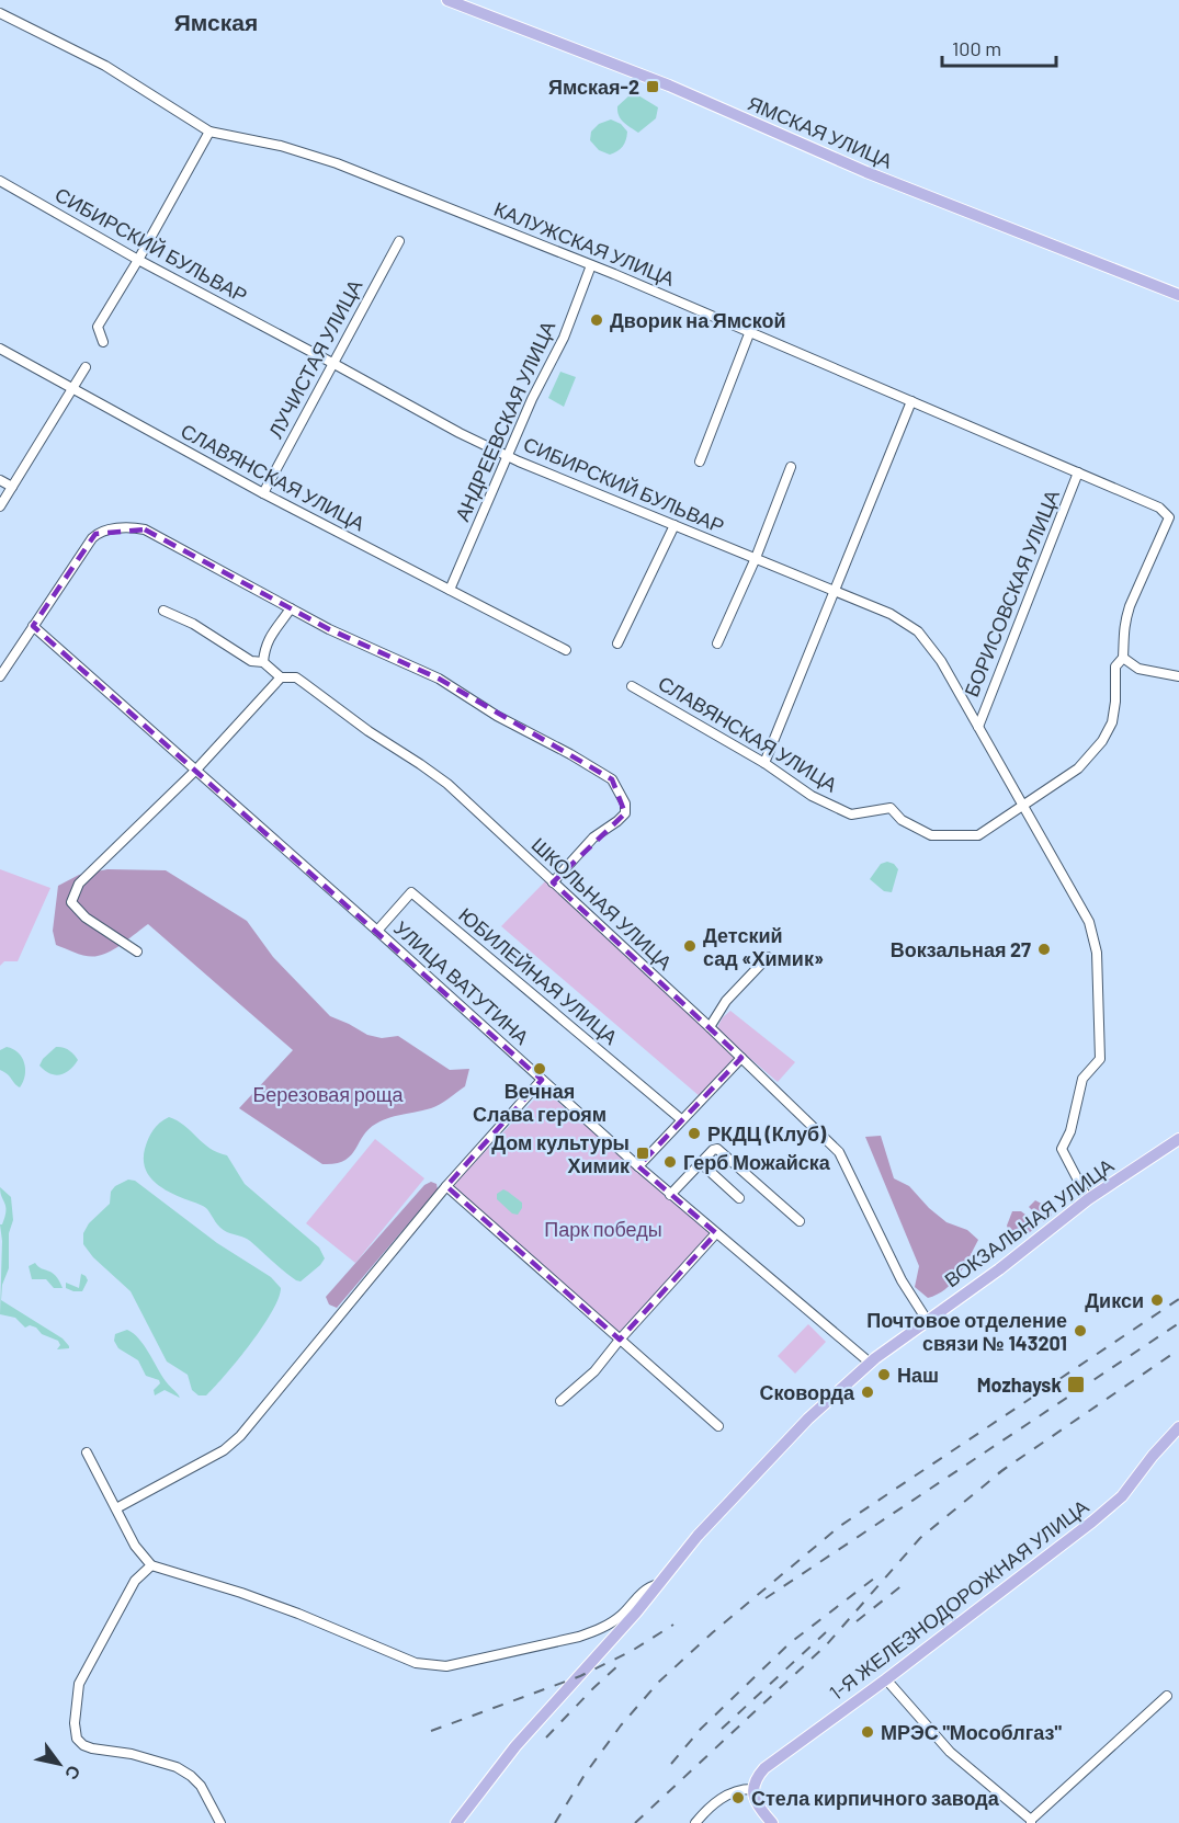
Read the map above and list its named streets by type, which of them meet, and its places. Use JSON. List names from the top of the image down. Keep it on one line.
{"streets":{"main road":["ЯМСКАЯ УЛИЦА","ВОКЗАЛЬНАЯ УЛИЦА","1-Я ЖЕЛЕЗНОДОРОЖНАЯ УЛИЦА"],"street":["КАЛУЖСКАЯ УЛИЦА","СИБИРСКИЙ БУЛЬВАР","ЛУЧИСТАЯ УЛИЦА","АНДРЕЕВСКАЯ УЛИЦА","СЛАВЯНСКАЯ УЛИЦА","БОРИСОВСКАЯ УЛИЦА","ШКОЛЬНАЯ УЛИЦА","ЮБИЛЕЙНАЯ УЛИЦА","УЛИЦА ВАТУТИНА"]},"crossings":[["КАЛУЖСКАЯ УЛИЦА","АНДРЕЕВСКАЯ УЛИЦА"],["КАЛУЖСКАЯ УЛИЦА","СЛАВЯНСКАЯ УЛИЦА"],["КАЛУЖСКАЯ УЛИЦА","БОРИСОВСКАЯ УЛИЦА"],["СИБИРСКИЙ БУЛЬВАР","ЛУЧИСТАЯ УЛИЦА"],["СИБИРСКИЙ БУЛЬВАР","АНДРЕЕВСКАЯ УЛИЦА"],["СИБИРСКИЙ БУЛЬВАР","СЛАВЯНСКАЯ УЛИЦА"],["СИБИРСКИЙ БУЛЬВАР","БОРИСОВСКАЯ УЛИЦА"],["СИБИРСКИЙ БУЛЬВАР","ВОКЗАЛЬНАЯ УЛИЦА"],["ЛУЧИСТАЯ УЛИЦА","СЛАВЯНСКАЯ УЛИЦА"],["АНДРЕЕВСКАЯ УЛИЦА","СЛАВЯНСКАЯ УЛИЦА"],["ШКОЛЬНАЯ УЛИЦА","ВОКЗАЛЬНАЯ УЛИЦА"],["ЮБИЛЕЙНАЯ УЛИЦА","УЛИЦА ВАТУТИНА"],["УЛИЦА ВАТУТИНА","ВОКЗАЛЬНАЯ УЛИЦА"]],"districts":["Ямская"],"parks":["Березовая роща","Парк победы"],"places":{"transit":["Ямская-2","Дом культуры Химик","Mozhaysk"],"other":["Дворик на Ямской","Детский сад «Химик»","Вокзальная 27","Вечная Слава героям","РКДЦ (Клуб)","Герб Можайска","Дикси","Почтовое отделение связи № 143201","Наш","Сковорда","МРЭС \"Мособлгаз\"","Стела кирпичного завода"]},"scale_bar":"100 m","north":"bottom right"}
